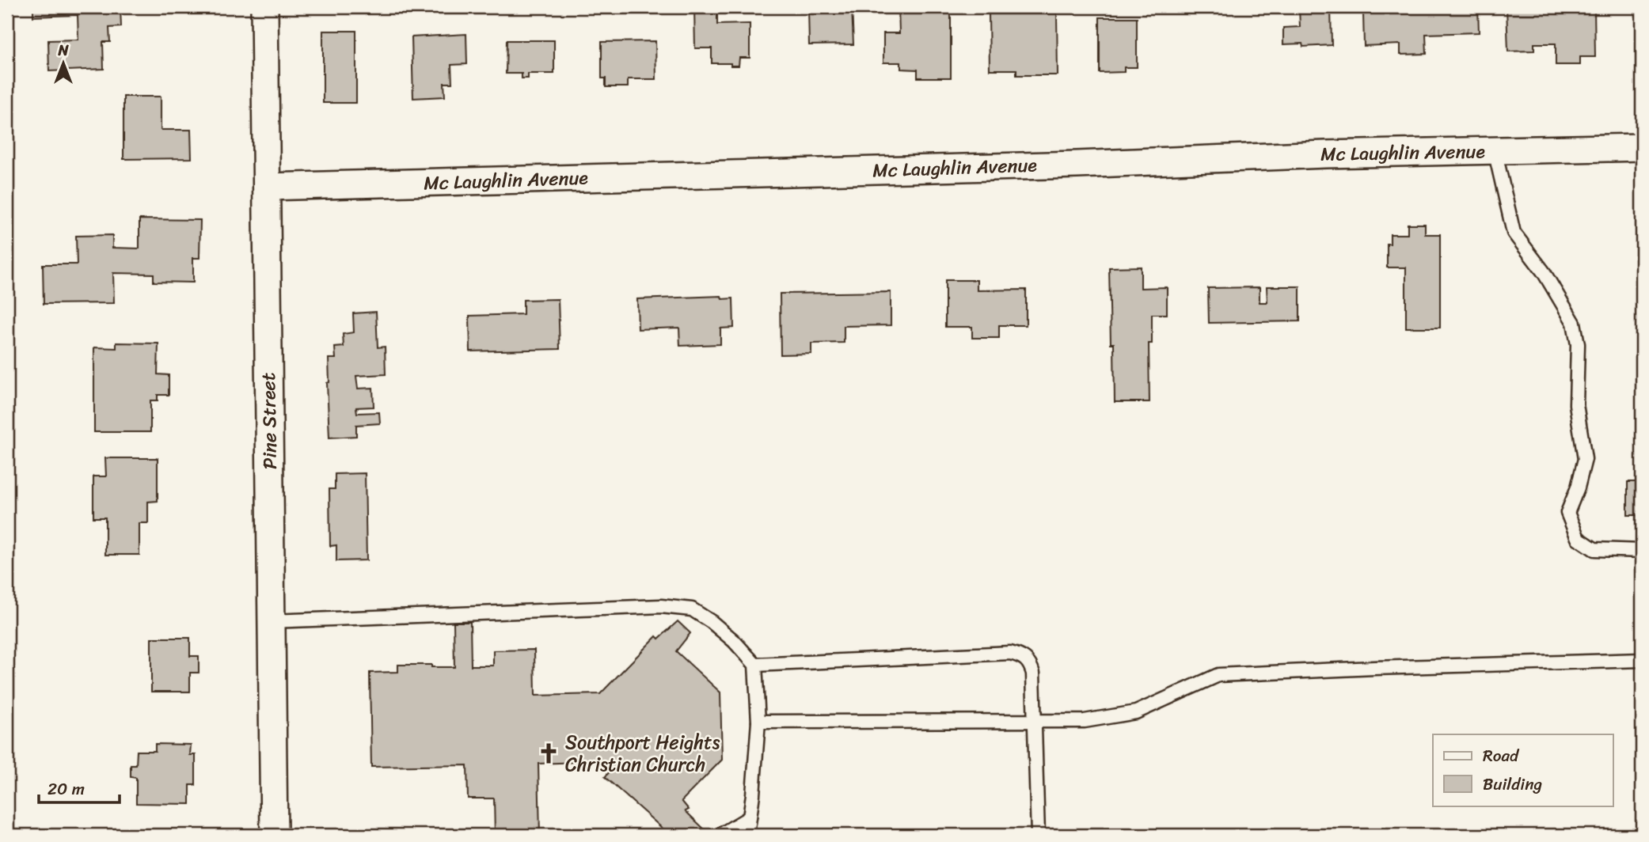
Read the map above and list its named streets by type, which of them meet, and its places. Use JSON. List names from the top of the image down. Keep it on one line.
{"streets":{"street":["Mc Laughlin Avenue","Pine Street"]},"crossings":[["Mc Laughlin Avenue","Pine Street"]],"places":{"church":["Southport Heights Christian Church"]},"legend":["Road","Building"],"scale_bar":"20 m","north":"top"}
